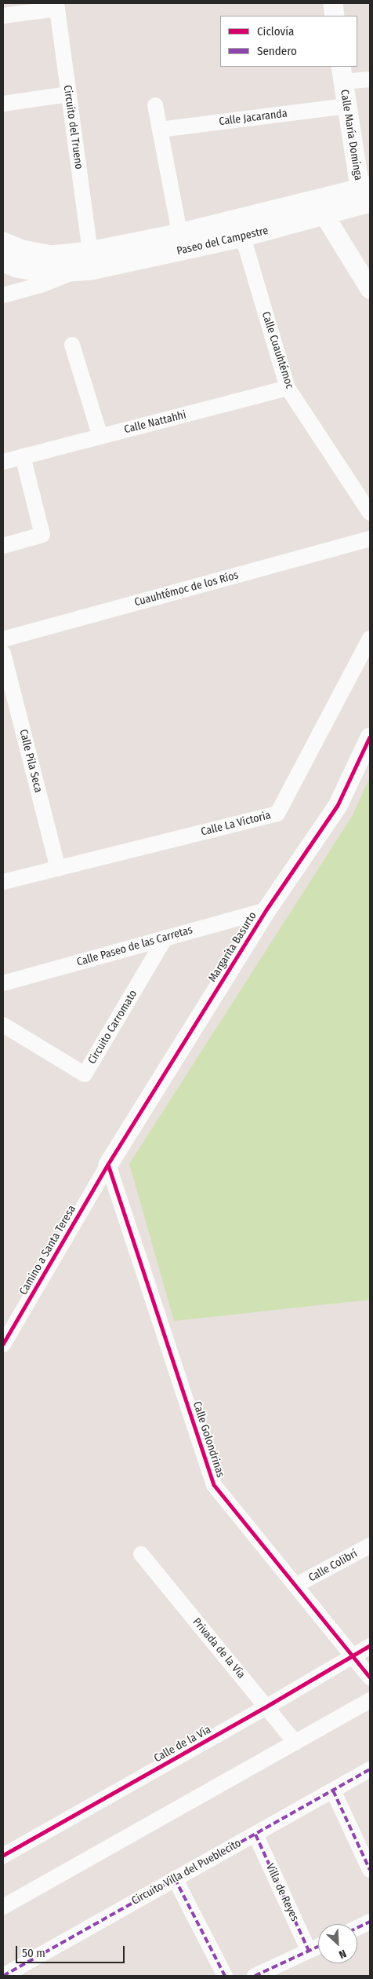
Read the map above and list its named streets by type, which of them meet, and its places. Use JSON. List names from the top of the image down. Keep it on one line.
{"streets":{"street":["Calle Jacaranda","Circuito del Trueno","Calle María Dominga","Paseo del Campestre","Calle Cuauhtémoc","Calle Nattahhi","Cuauhtémoc de los Ríos","Calle Pila Seca","Calle La Victoria","Calle Paseo de las Carretas","Margarita Basurto","Circuito Carromato","Camino a Santa Teresa","Calle Golondrinas","Calle Colibrí","Privada de la Vía","Calle de la Vía","Circuito Villa del Pueblecito","Villa de Reyes"]},"crossings":[["Calle Jacaranda","Calle María Dominga"],["Circuito del Trueno","Paseo del Campestre"],["Calle María Dominga","Paseo del Campestre"],["Paseo del Campestre","Calle Cuauhtémoc"],["Calle Cuauhtémoc","Calle Nattahhi"],["Calle Pila Seca","Calle La Victoria"],["Calle Paseo de las Carretas","Margarita Basurto"],["Calle Paseo de las Carretas","Circuito Carromato"],["Margarita Basurto","Camino a Santa Teresa"],["Margarita Basurto","Calle Golondrinas"],["Camino a Santa Teresa","Calle Golondrinas"],["Calle Golondrinas","Calle Colibrí"],["Calle Golondrinas","Calle de la Vía"],["Privada de la Vía","Calle de la Vía"],["Circuito Villa del Pueblecito","Villa de Reyes"]],"legend":["Ciclovía","Sendero"],"scale_bar":"50 m","north":"bottom right"}
